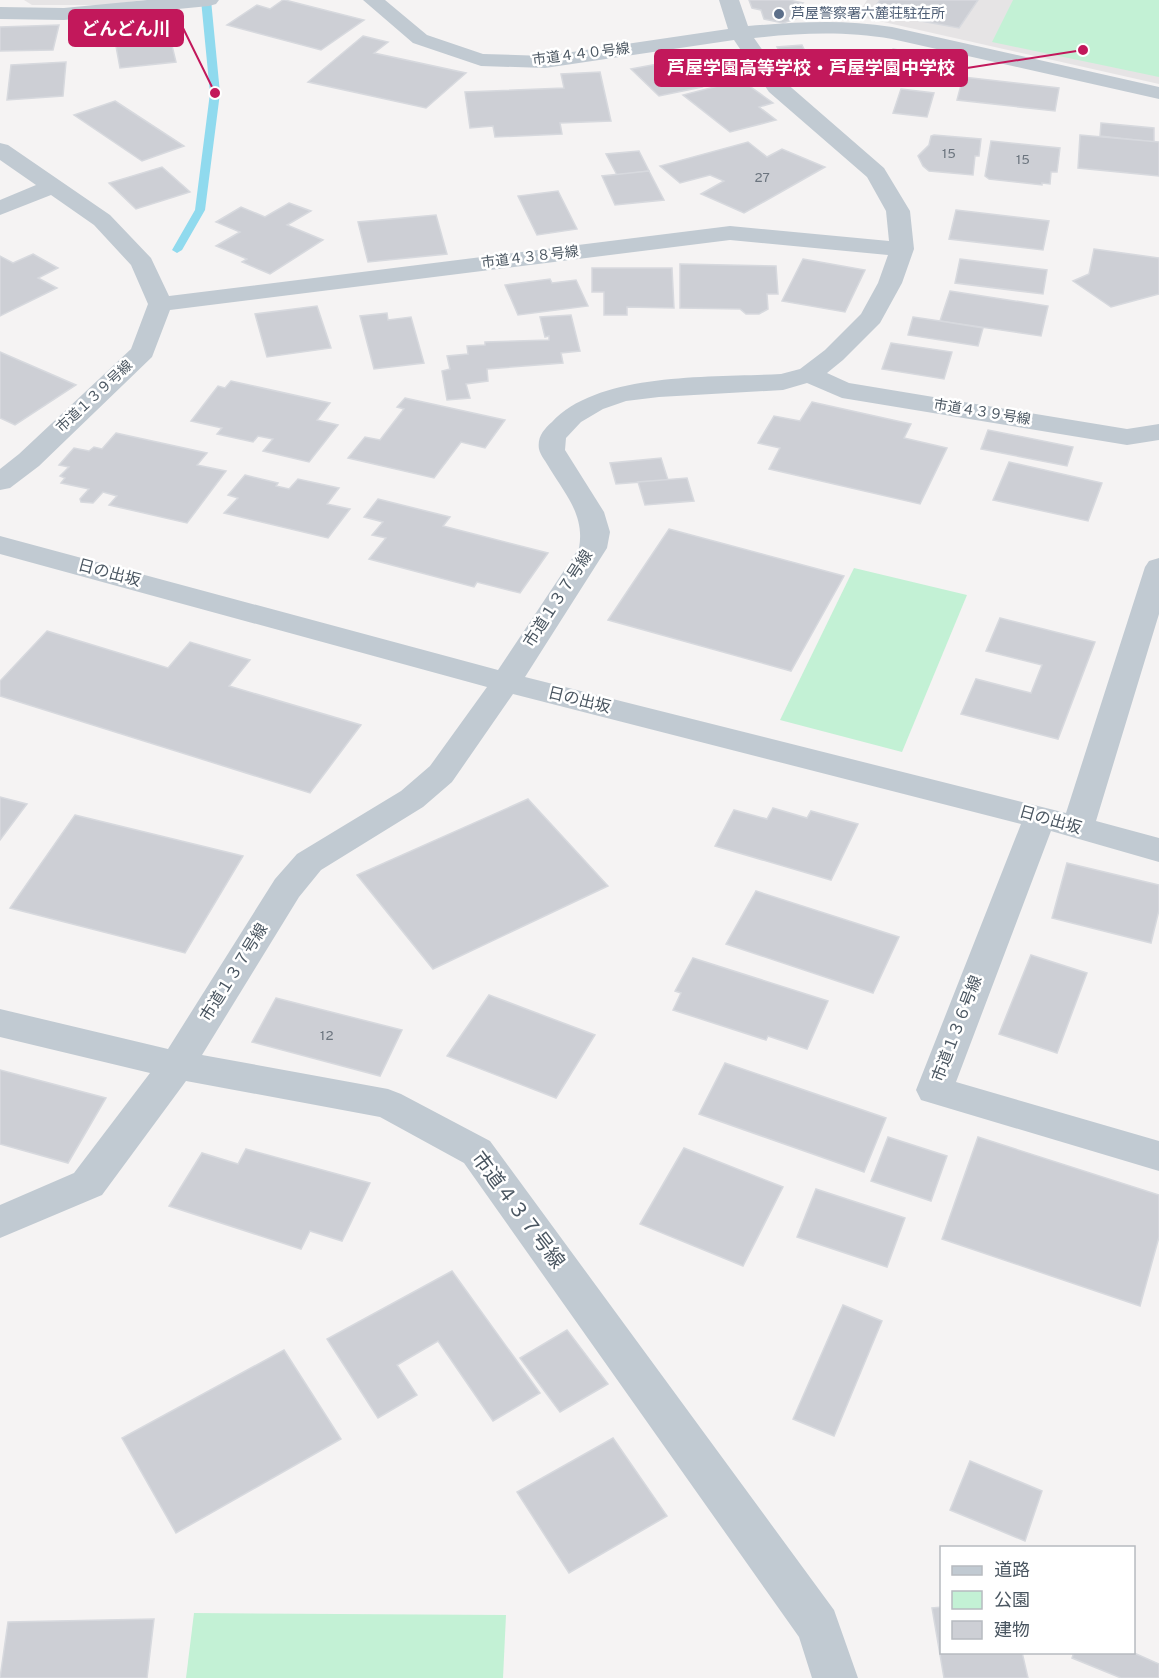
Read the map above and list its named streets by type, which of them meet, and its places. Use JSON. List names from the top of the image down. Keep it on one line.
{"streets":{"street":["市道４４０号線","市道４３８号線","市道１３９号線","市道４３９号線","日の出坂","市道１３７号線","市道１３６号線","市道４３７号線"]},"crossings":[["市道４４０号線","市道１３７号線"],["市道４３８号線","市道１３９号線"],["市道４３８号線","市道１３７号線"],["市道４３９号線","市道１３７号線"],["日の出坂","市道１３７号線"],["日の出坂","市道１３６号線"],["市道１３７号線","市道４３７号線"]],"places":["芦屋警察署六麓荘駐在所","芦屋学園高等学校・芦屋学園中学校","どんどん川"],"house_numbers":["15","15","27","12"],"legend":["道路","公園","建物"]}
